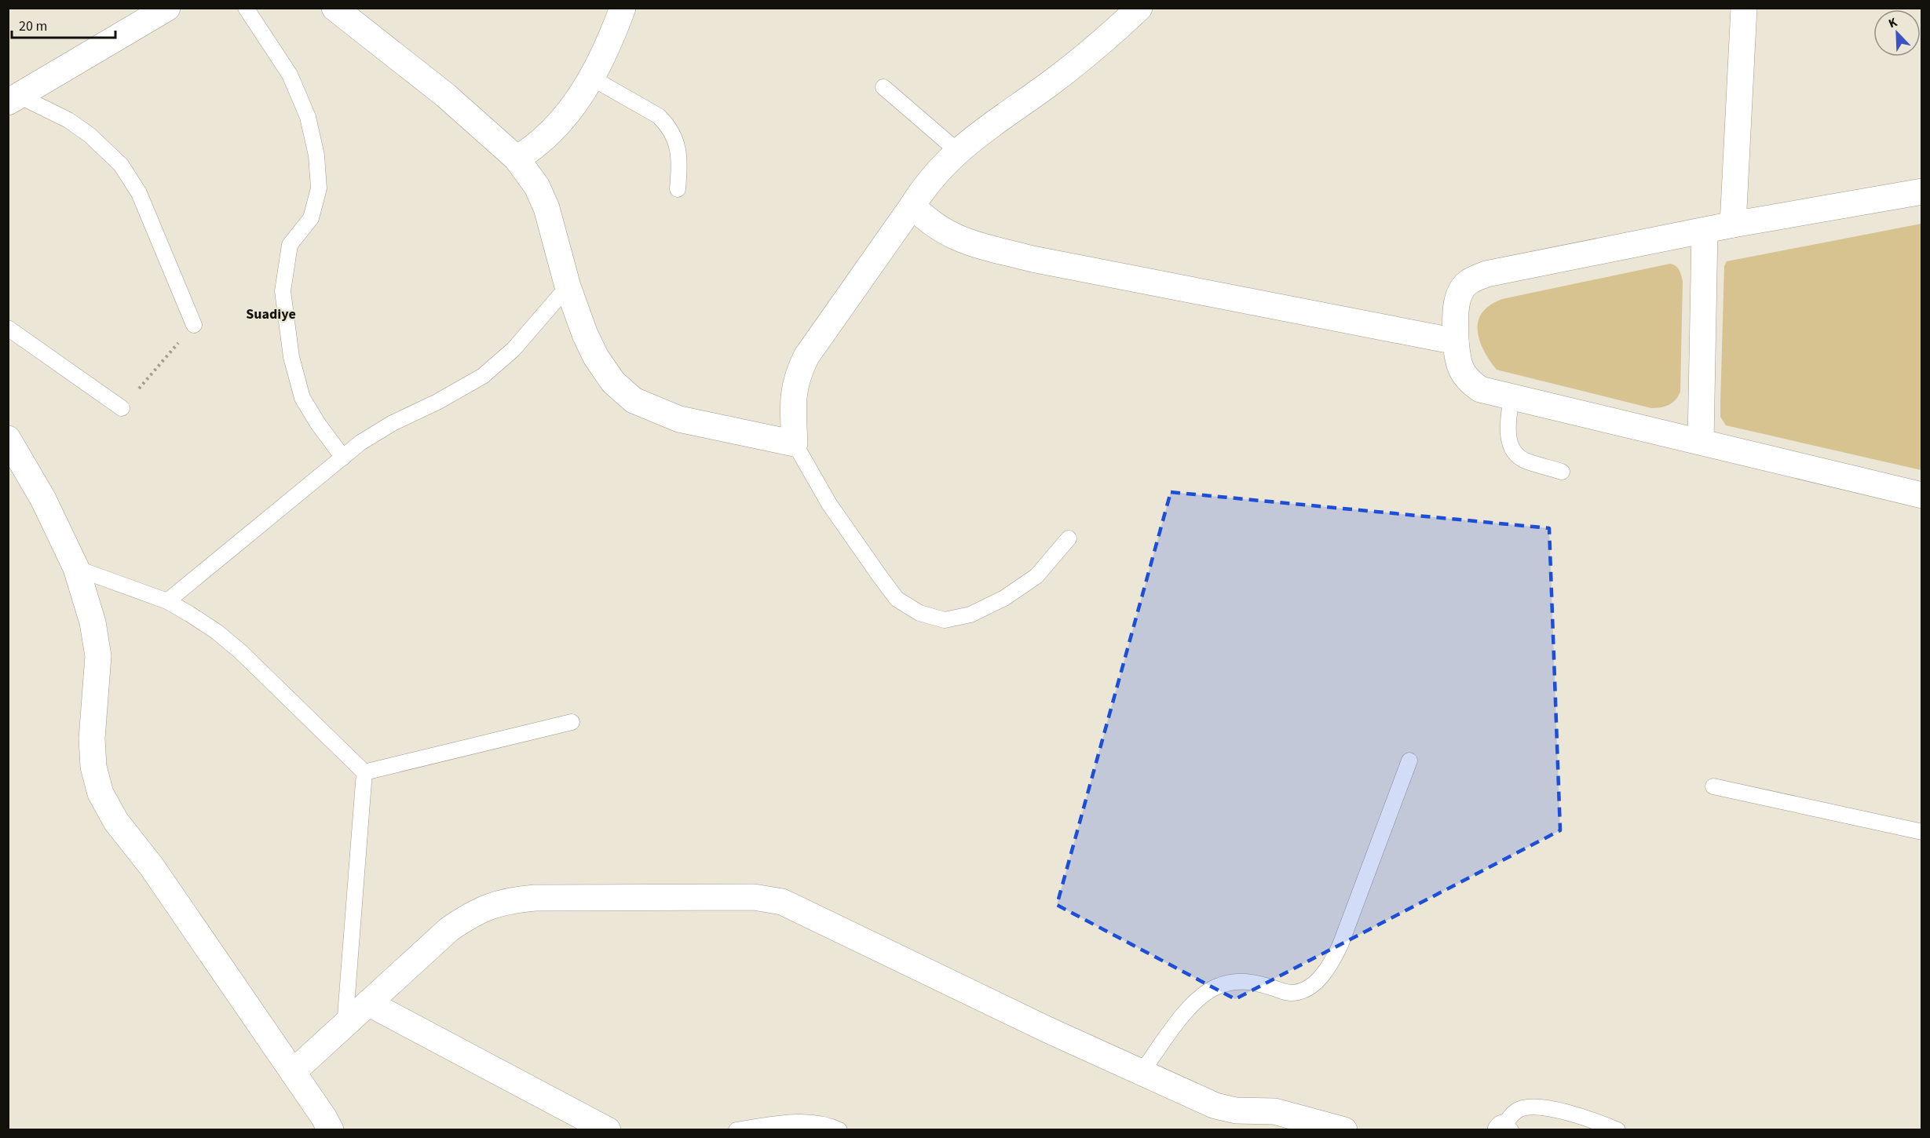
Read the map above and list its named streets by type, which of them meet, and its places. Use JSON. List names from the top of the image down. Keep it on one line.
{"districts":["Suadiye"],"scale_bar":"20 m","north":"top left"}
